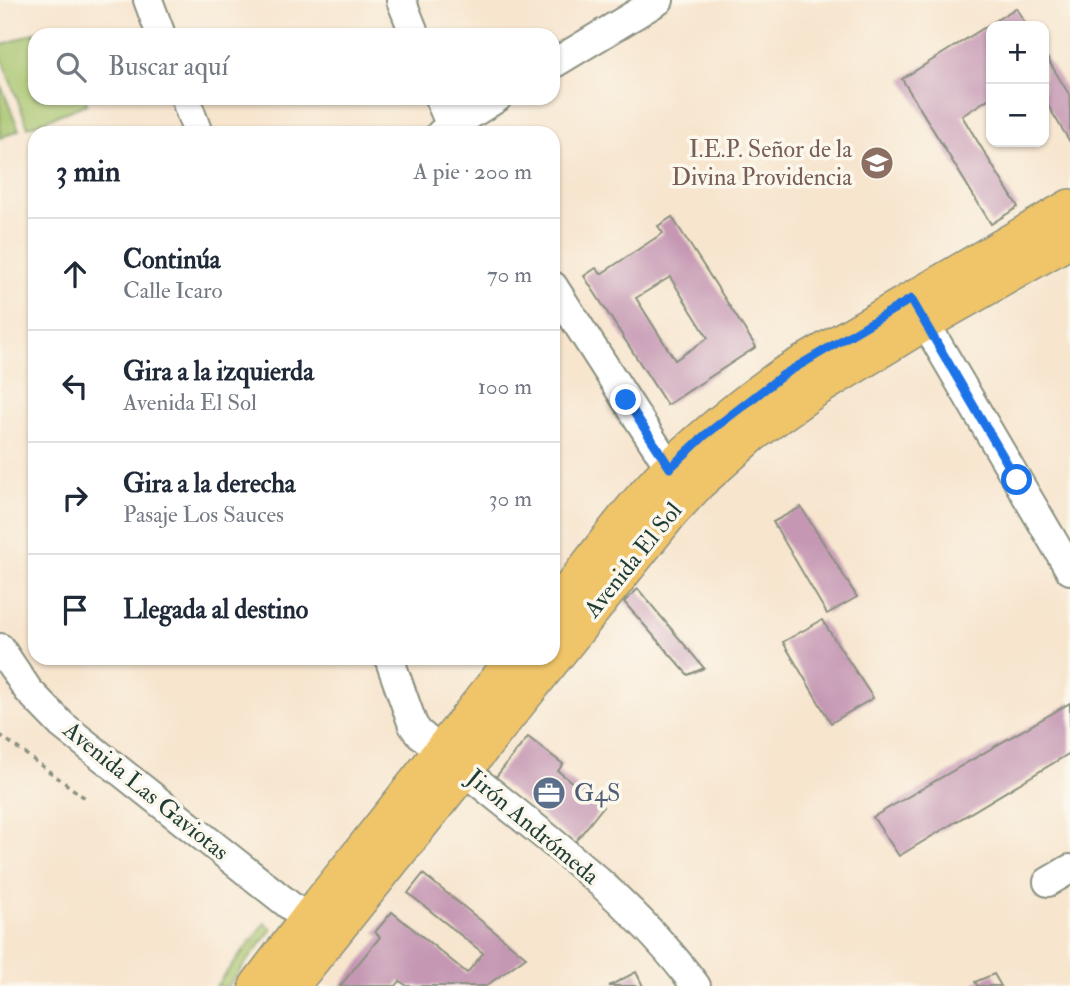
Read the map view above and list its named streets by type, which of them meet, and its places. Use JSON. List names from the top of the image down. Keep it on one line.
{"streets":{"main road":["Avenida El Sol"],"street":["Avenida Las Gaviotas","Jirón Andrómeda"]},"crossings":[["Avenida El Sol","Avenida Las Gaviotas"],["Avenida El Sol","Jirón Andrómeda"]],"places":{"school or university":["I.E.P. Señor de la Divina Providencia"],"office":["G4S"]},"page":{"map_buttons":["+","−"],"search":"Buscar aquí","heading":["3 min","A pie · 200 m"],"list":[["Continúa","Calle Icaro","70 m"],["Gira a la izquierda","Avenida El Sol","100 m"],["Gira a la derecha","Pasaje Los Sauces","30 m"],"Llegada al destino"]}}
